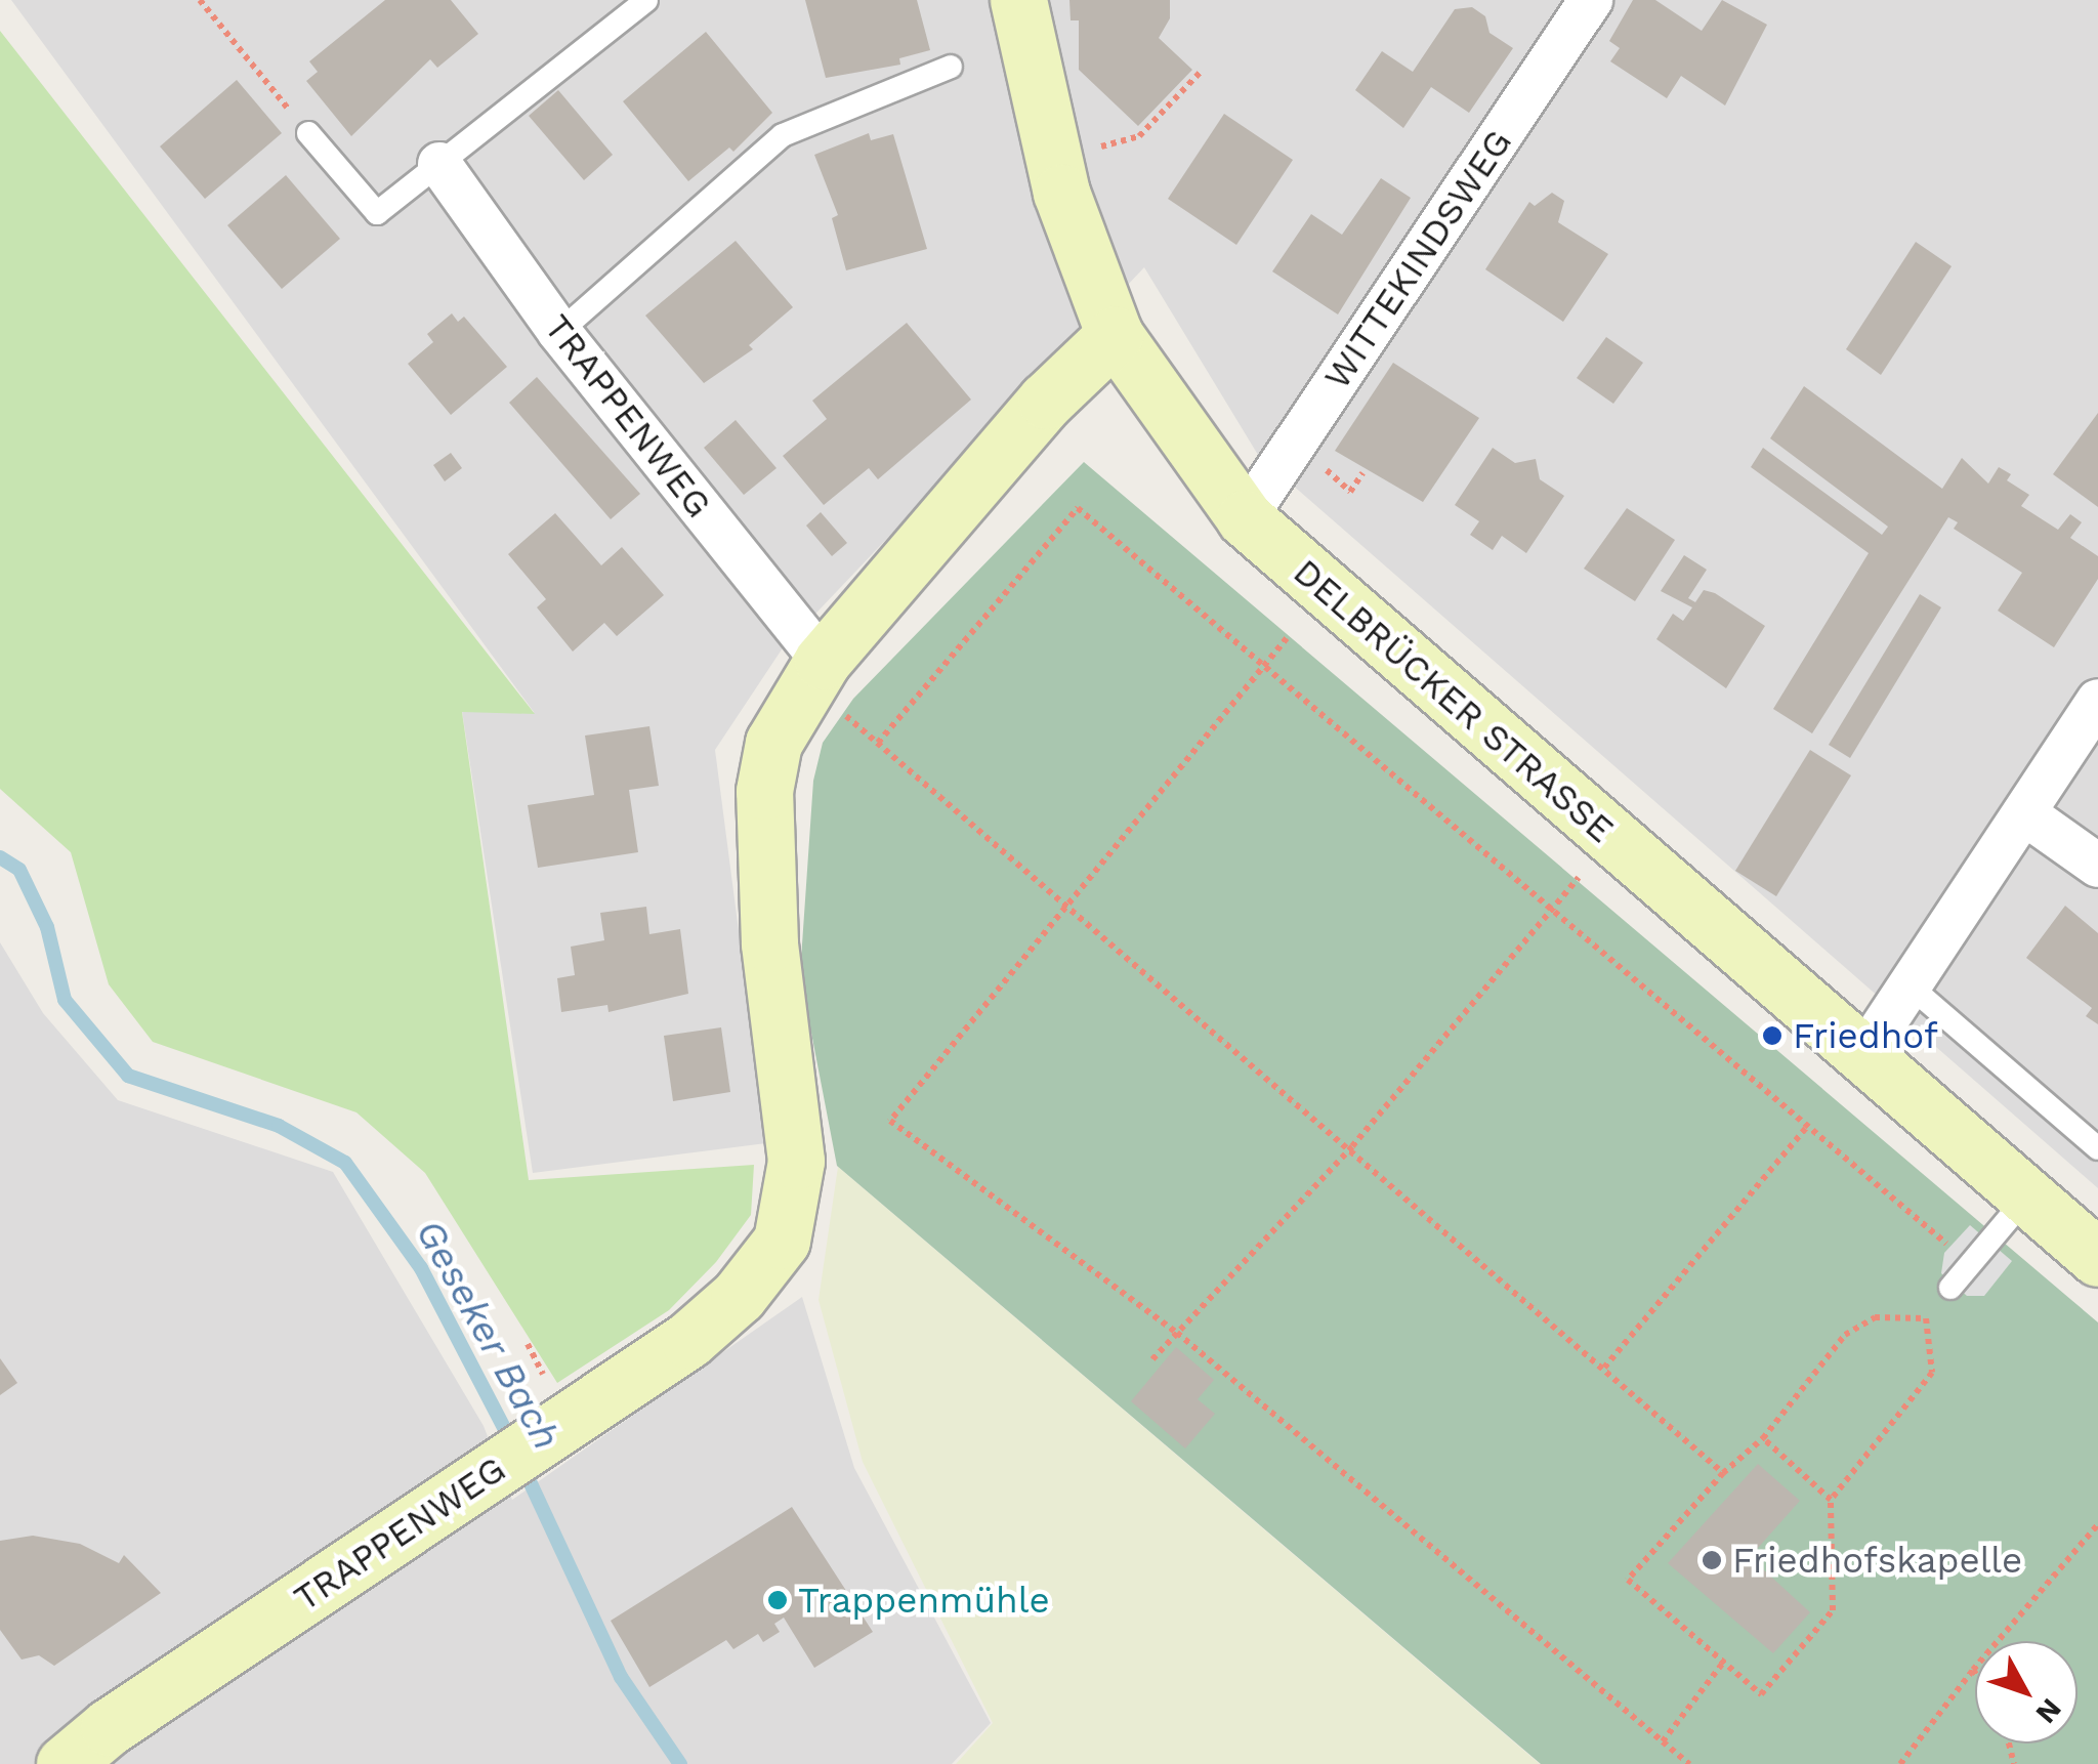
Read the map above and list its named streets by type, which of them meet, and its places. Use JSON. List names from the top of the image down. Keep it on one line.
{"streets":{"street":["WITTEKINDSWEG","TRAPPENWEG","DELBRÜCKER STRASSE"]},"crossings":[["WITTEKINDSWEG","DELBRÜCKER STRASSE"],["TRAPPENWEG","DELBRÜCKER STRASSE"]],"water":["Geseker Bach"],"places":["Friedhof","Friedhofskapelle","Trappenmühle"],"north":"bottom right"}
